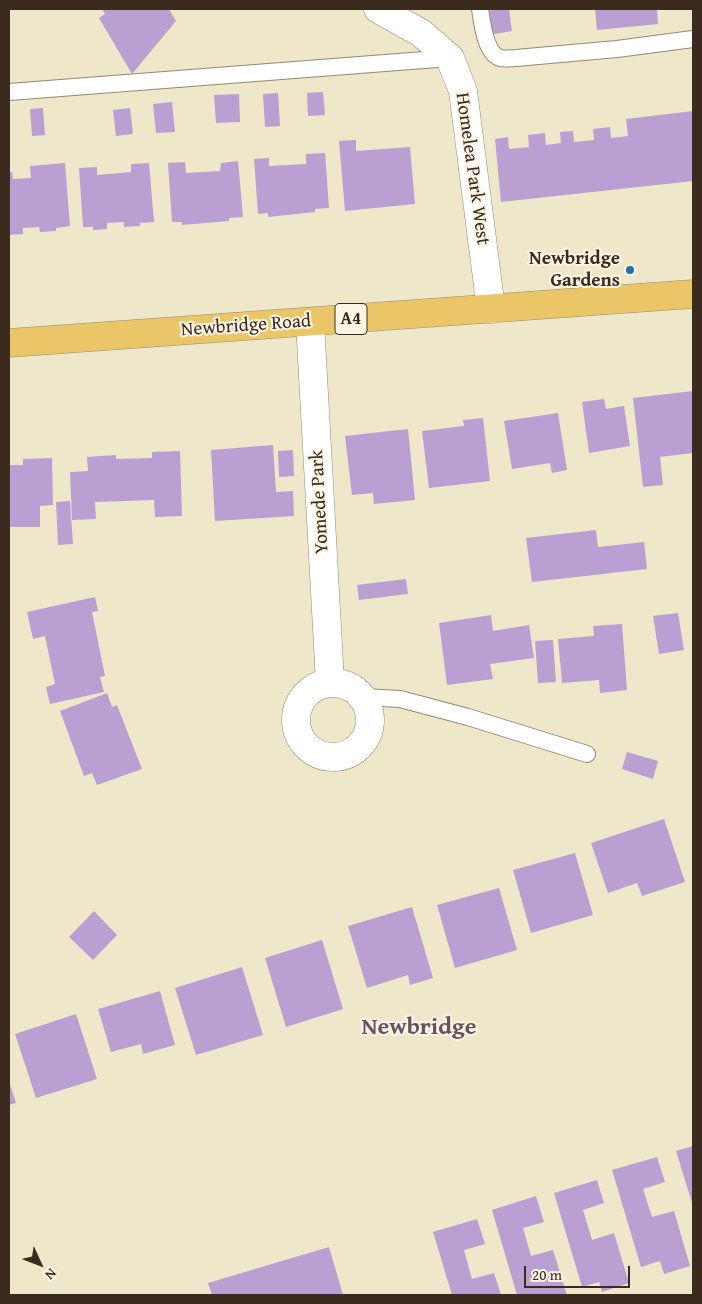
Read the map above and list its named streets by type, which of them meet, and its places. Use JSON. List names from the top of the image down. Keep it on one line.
{"streets":{"main road":["A4","Newbridge Road"],"street":["Homelea Park West","Yomede Park"]},"crossings":[["Homelea Park West","Newbridge Road"],["Newbridge Road","Yomede Park"]],"districts":["Newbridge"],"places":["Newbridge Gardens"],"scale_bar":"20 m","north":"bottom right"}
